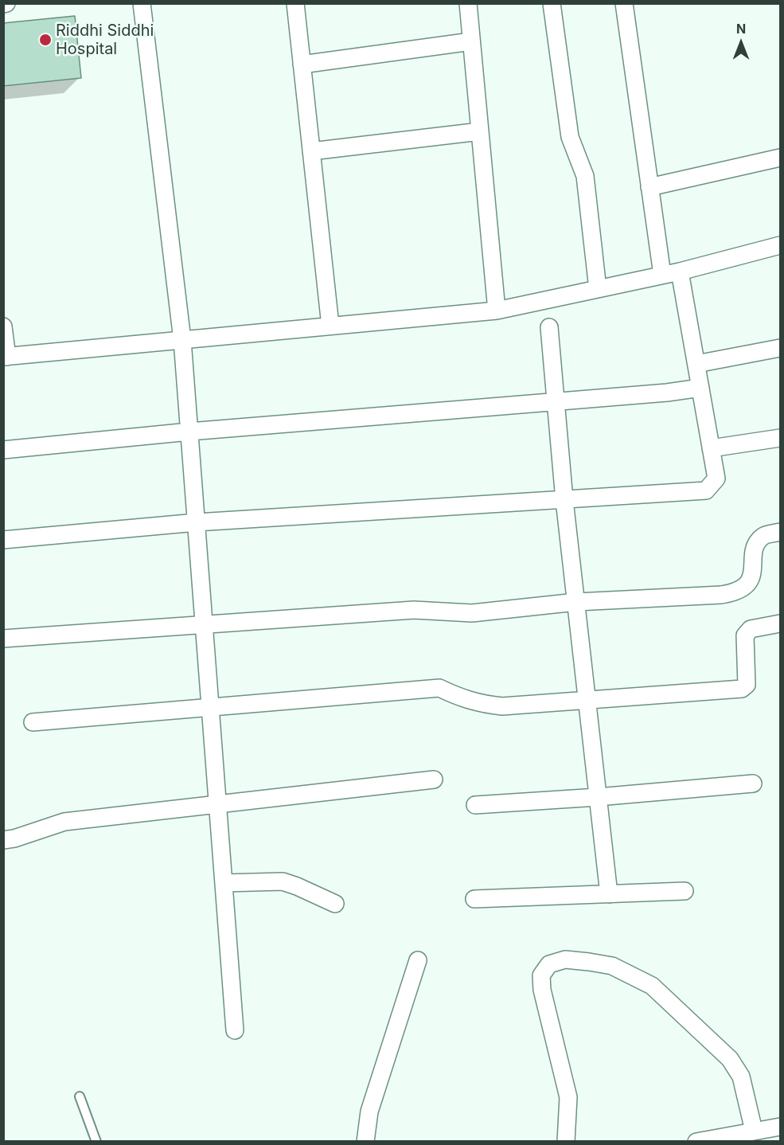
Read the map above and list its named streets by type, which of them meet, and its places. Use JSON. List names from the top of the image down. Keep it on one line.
{"places":["Riddhi Siddhi Hospital"],"north":"top"}
